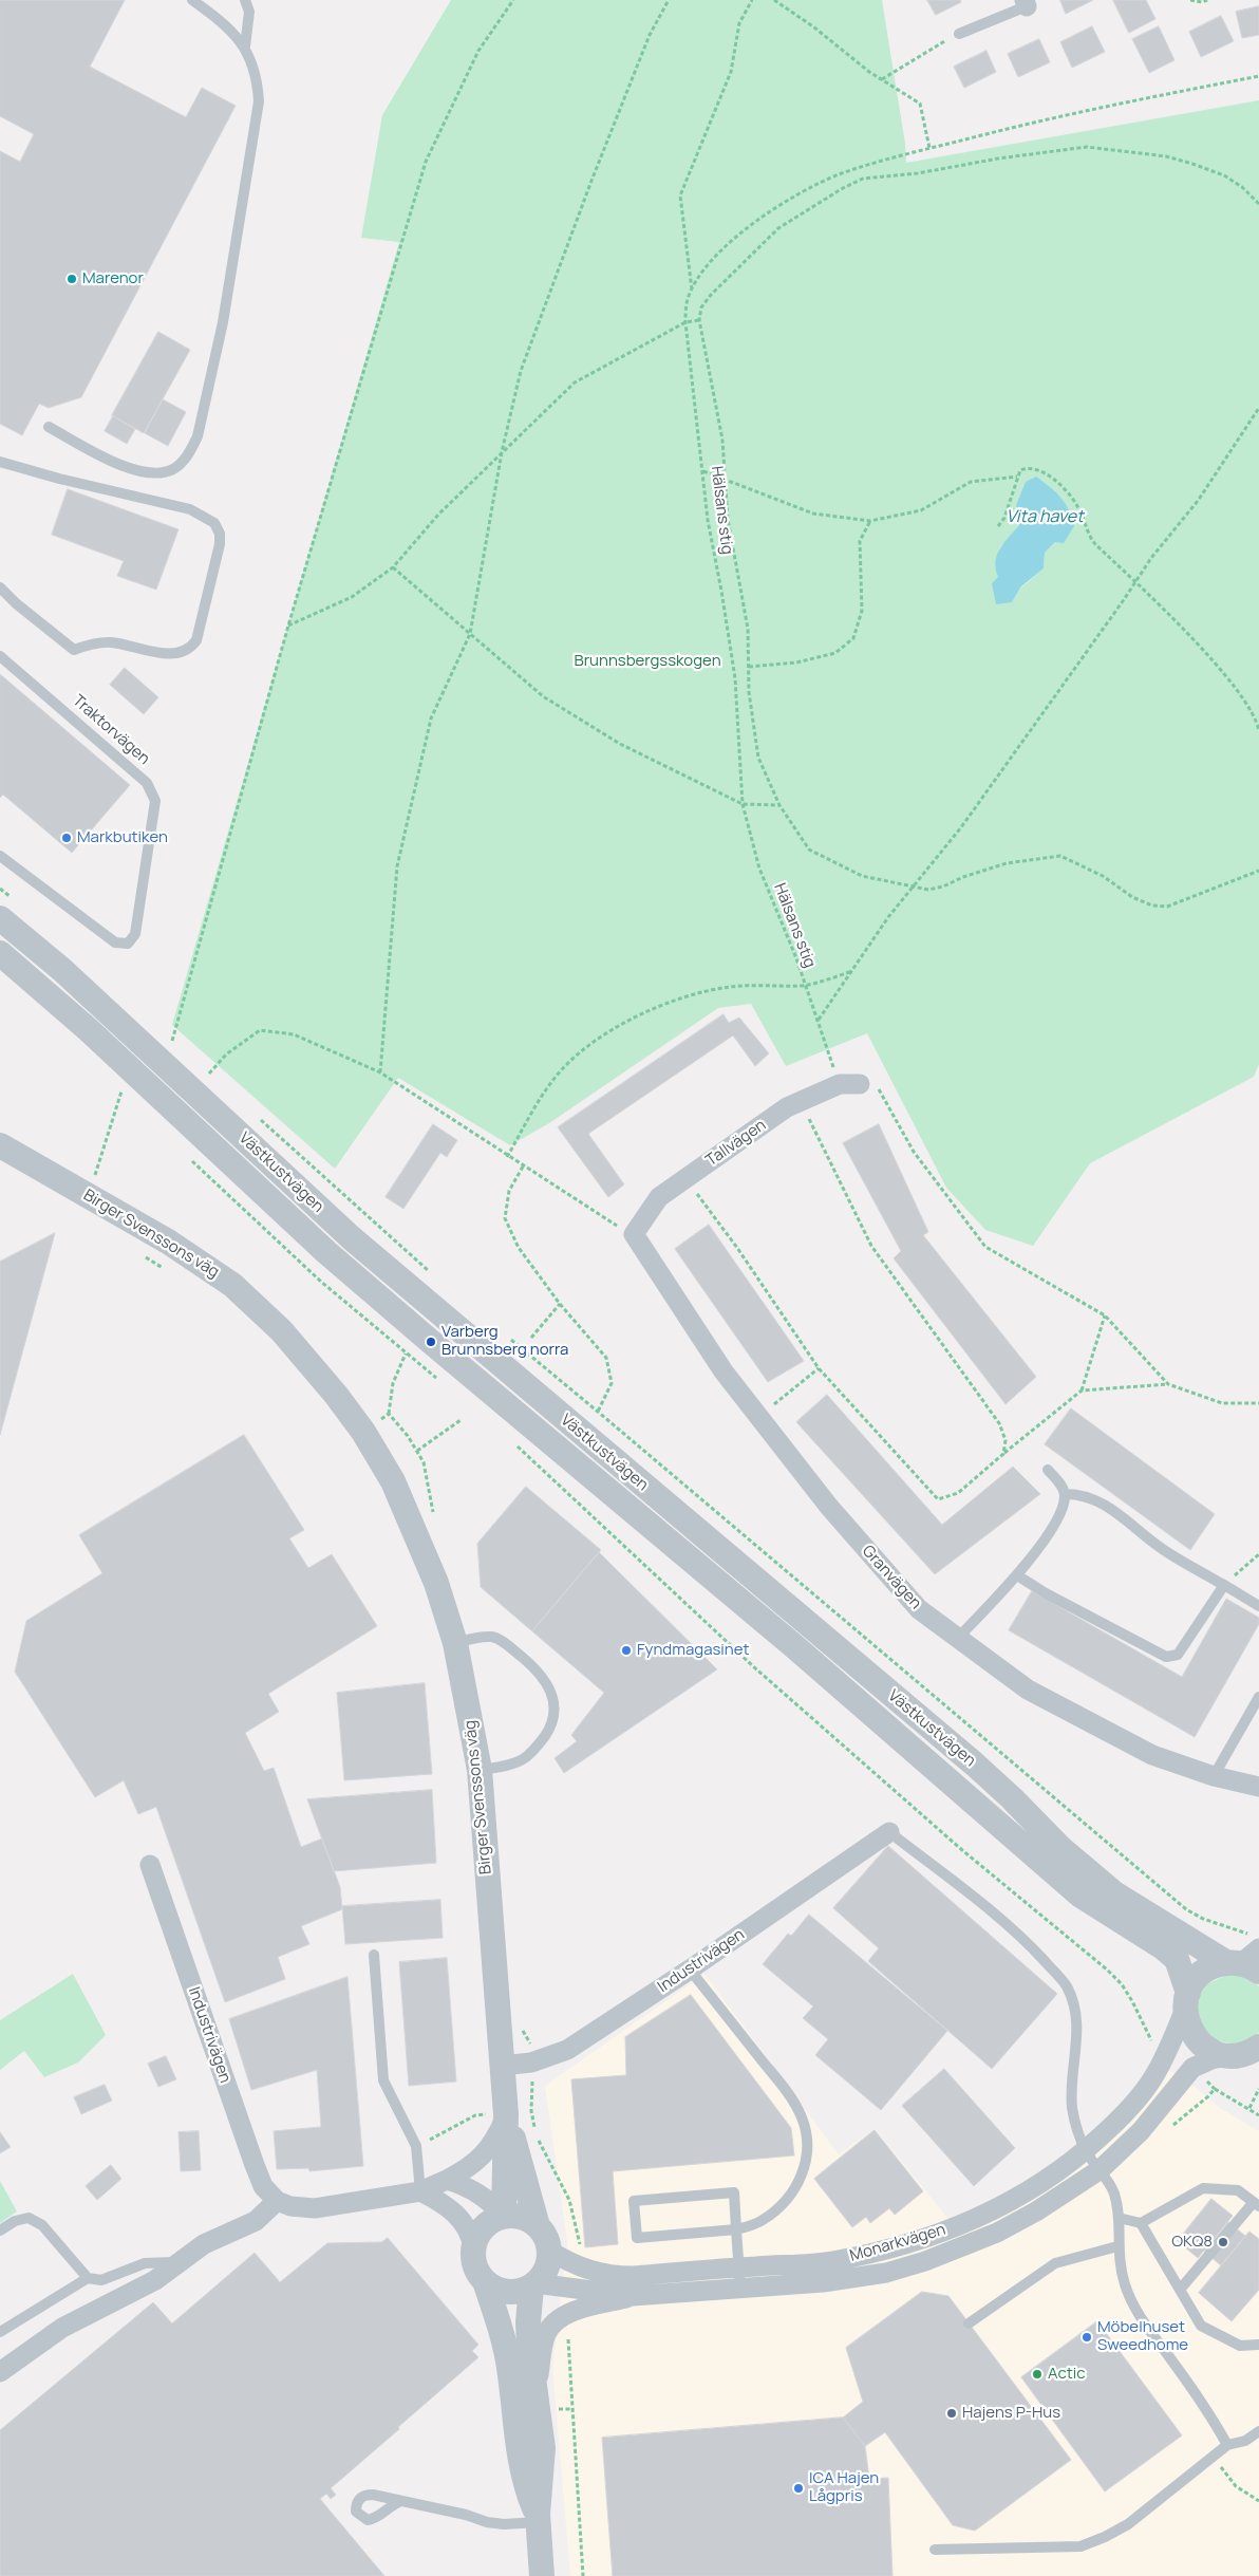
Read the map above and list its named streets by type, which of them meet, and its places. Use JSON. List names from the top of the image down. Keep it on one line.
{"streets":{"street":["Tallvägen","Västkustvägen","Birger Svenssons väg","Granvägen","Industrivägen","Monarkvägen"],"lane":["Traktorvägen"],"path":["Hälsans stig"]},"crossings":[["Hälsans stig","Tallvägen"],["Tallvägen","Granvägen"],["Västkustvägen","Monarkvägen"],["Birger Svenssons väg","Industrivägen"],["Birger Svenssons väg","Monarkvägen"]],"water":["Vita havet"],"parks":["Brunnsbergsskogen"],"places":["Marenor","Markbutiken","Varberg Brunnsberg norra","Fyndmagasinet","OKQ8","Möbelhuset Sweedhome","Actic","Hajens P-Hus","ICA Hajen Lågpris"]}
